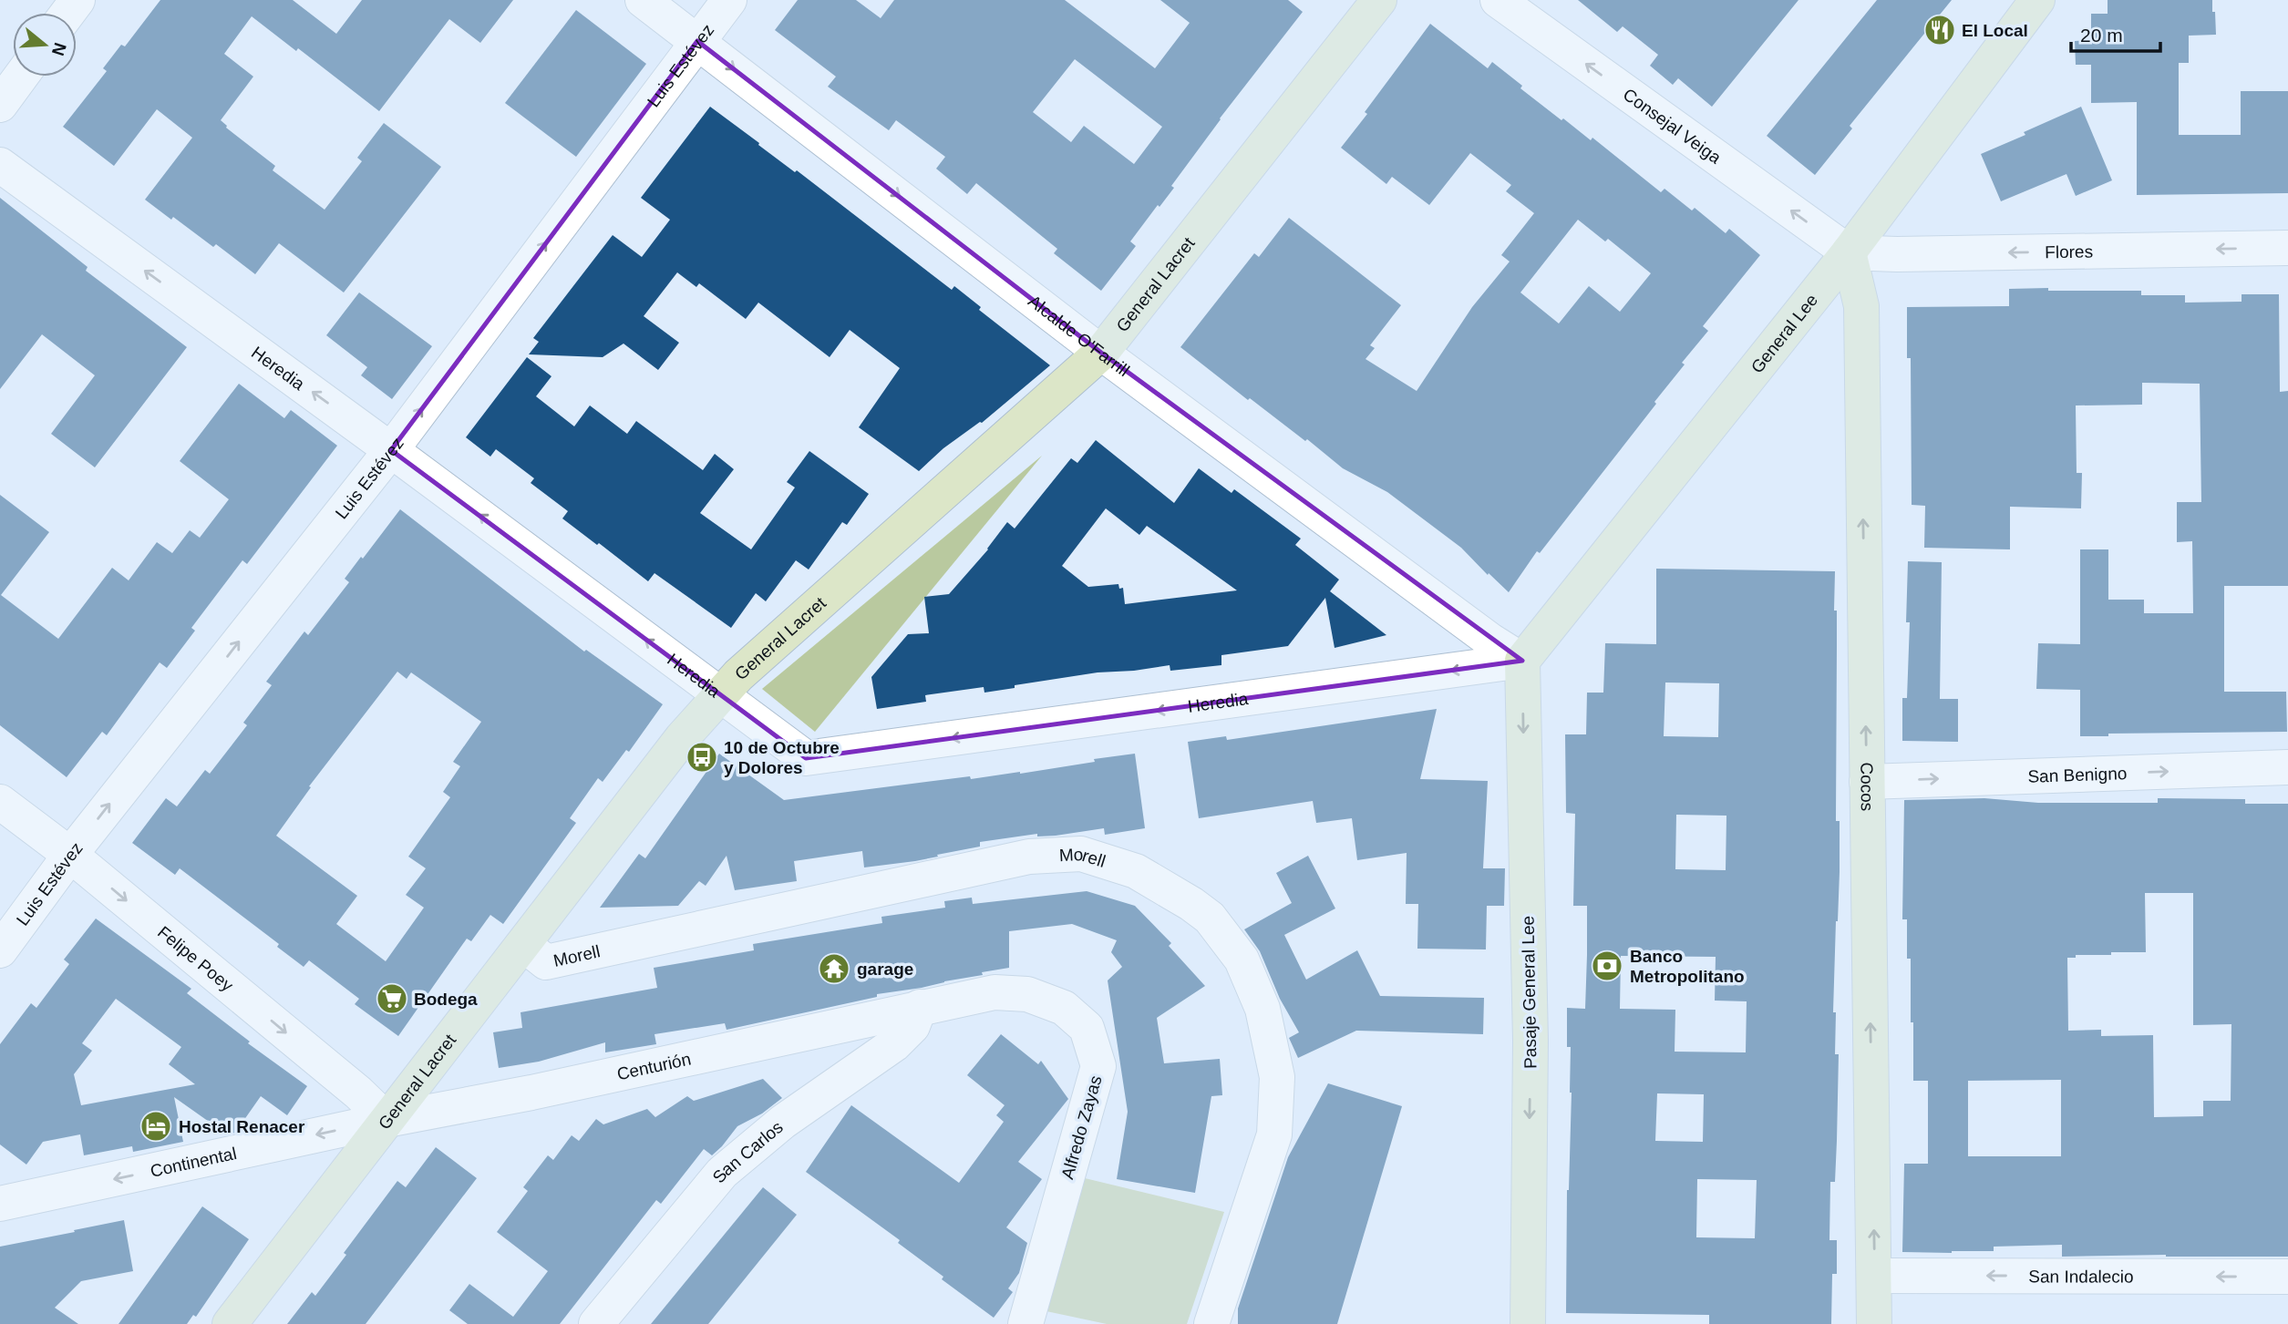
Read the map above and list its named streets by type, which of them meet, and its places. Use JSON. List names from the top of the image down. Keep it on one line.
{"streets":{"street":["Luis Estévez","Consejal Veiga","Flores","General Lacret","General Lee","Alcalde O'Farrill","Heredia","San Benigno","Cocos","Morell","Felipe Poey","Pasaje General Lee","Centurión","Alfredo Zayas","San Carlos","Continental","San Indalecio"]},"crossings":[["Luis Estévez","Alcalde O'Farrill"],["Luis Estévez","Heredia"],["Luis Estévez","Felipe Poey"],["Consejal Veiga","Flores"],["Consejal Veiga","General Lee"],["Consejal Veiga","Cocos"],["Flores","General Lee"],["Flores","Cocos"],["General Lacret","Alcalde O'Farrill"],["General Lacret","Heredia"],["General Lacret","Morell"],["General Lacret","Felipe Poey"],["General Lacret","Centurión"],["General Lacret","Continental"],["General Lee","Alcalde O'Farrill"],["General Lee","Heredia"],["General Lee","Cocos"],["General Lee","Pasaje General Lee"],["Alcalde O'Farrill","Heredia"],["Alcalde O'Farrill","Pasaje General Lee"],["Heredia","Pasaje General Lee"],["San Benigno","Cocos"],["Cocos","San Indalecio"],["Felipe Poey","Centurión"],["Felipe Poey","Continental"],["Centurión","Alfredo Zayas"],["Centurión","San Carlos"],["Centurión","Continental"],["Alfredo Zayas","San Carlos"]],"one_way":["Luis Estévez","Consejal Veiga","Flores","Alcalde O'Farrill","Heredia","San Benigno","Cocos","Felipe Poey","Pasaje General Lee","Continental","San Indalecio"],"places":{"restaurant":["El Local"],"bus stop":["10 de Octubre y Dolores"],"bank":["Banco Metropolitano"],"temple":["garage"],"supermarket":["Bodega"],"hotel":["Hostal Renacer"]},"scale_bar":"20 m","north":"right"}
